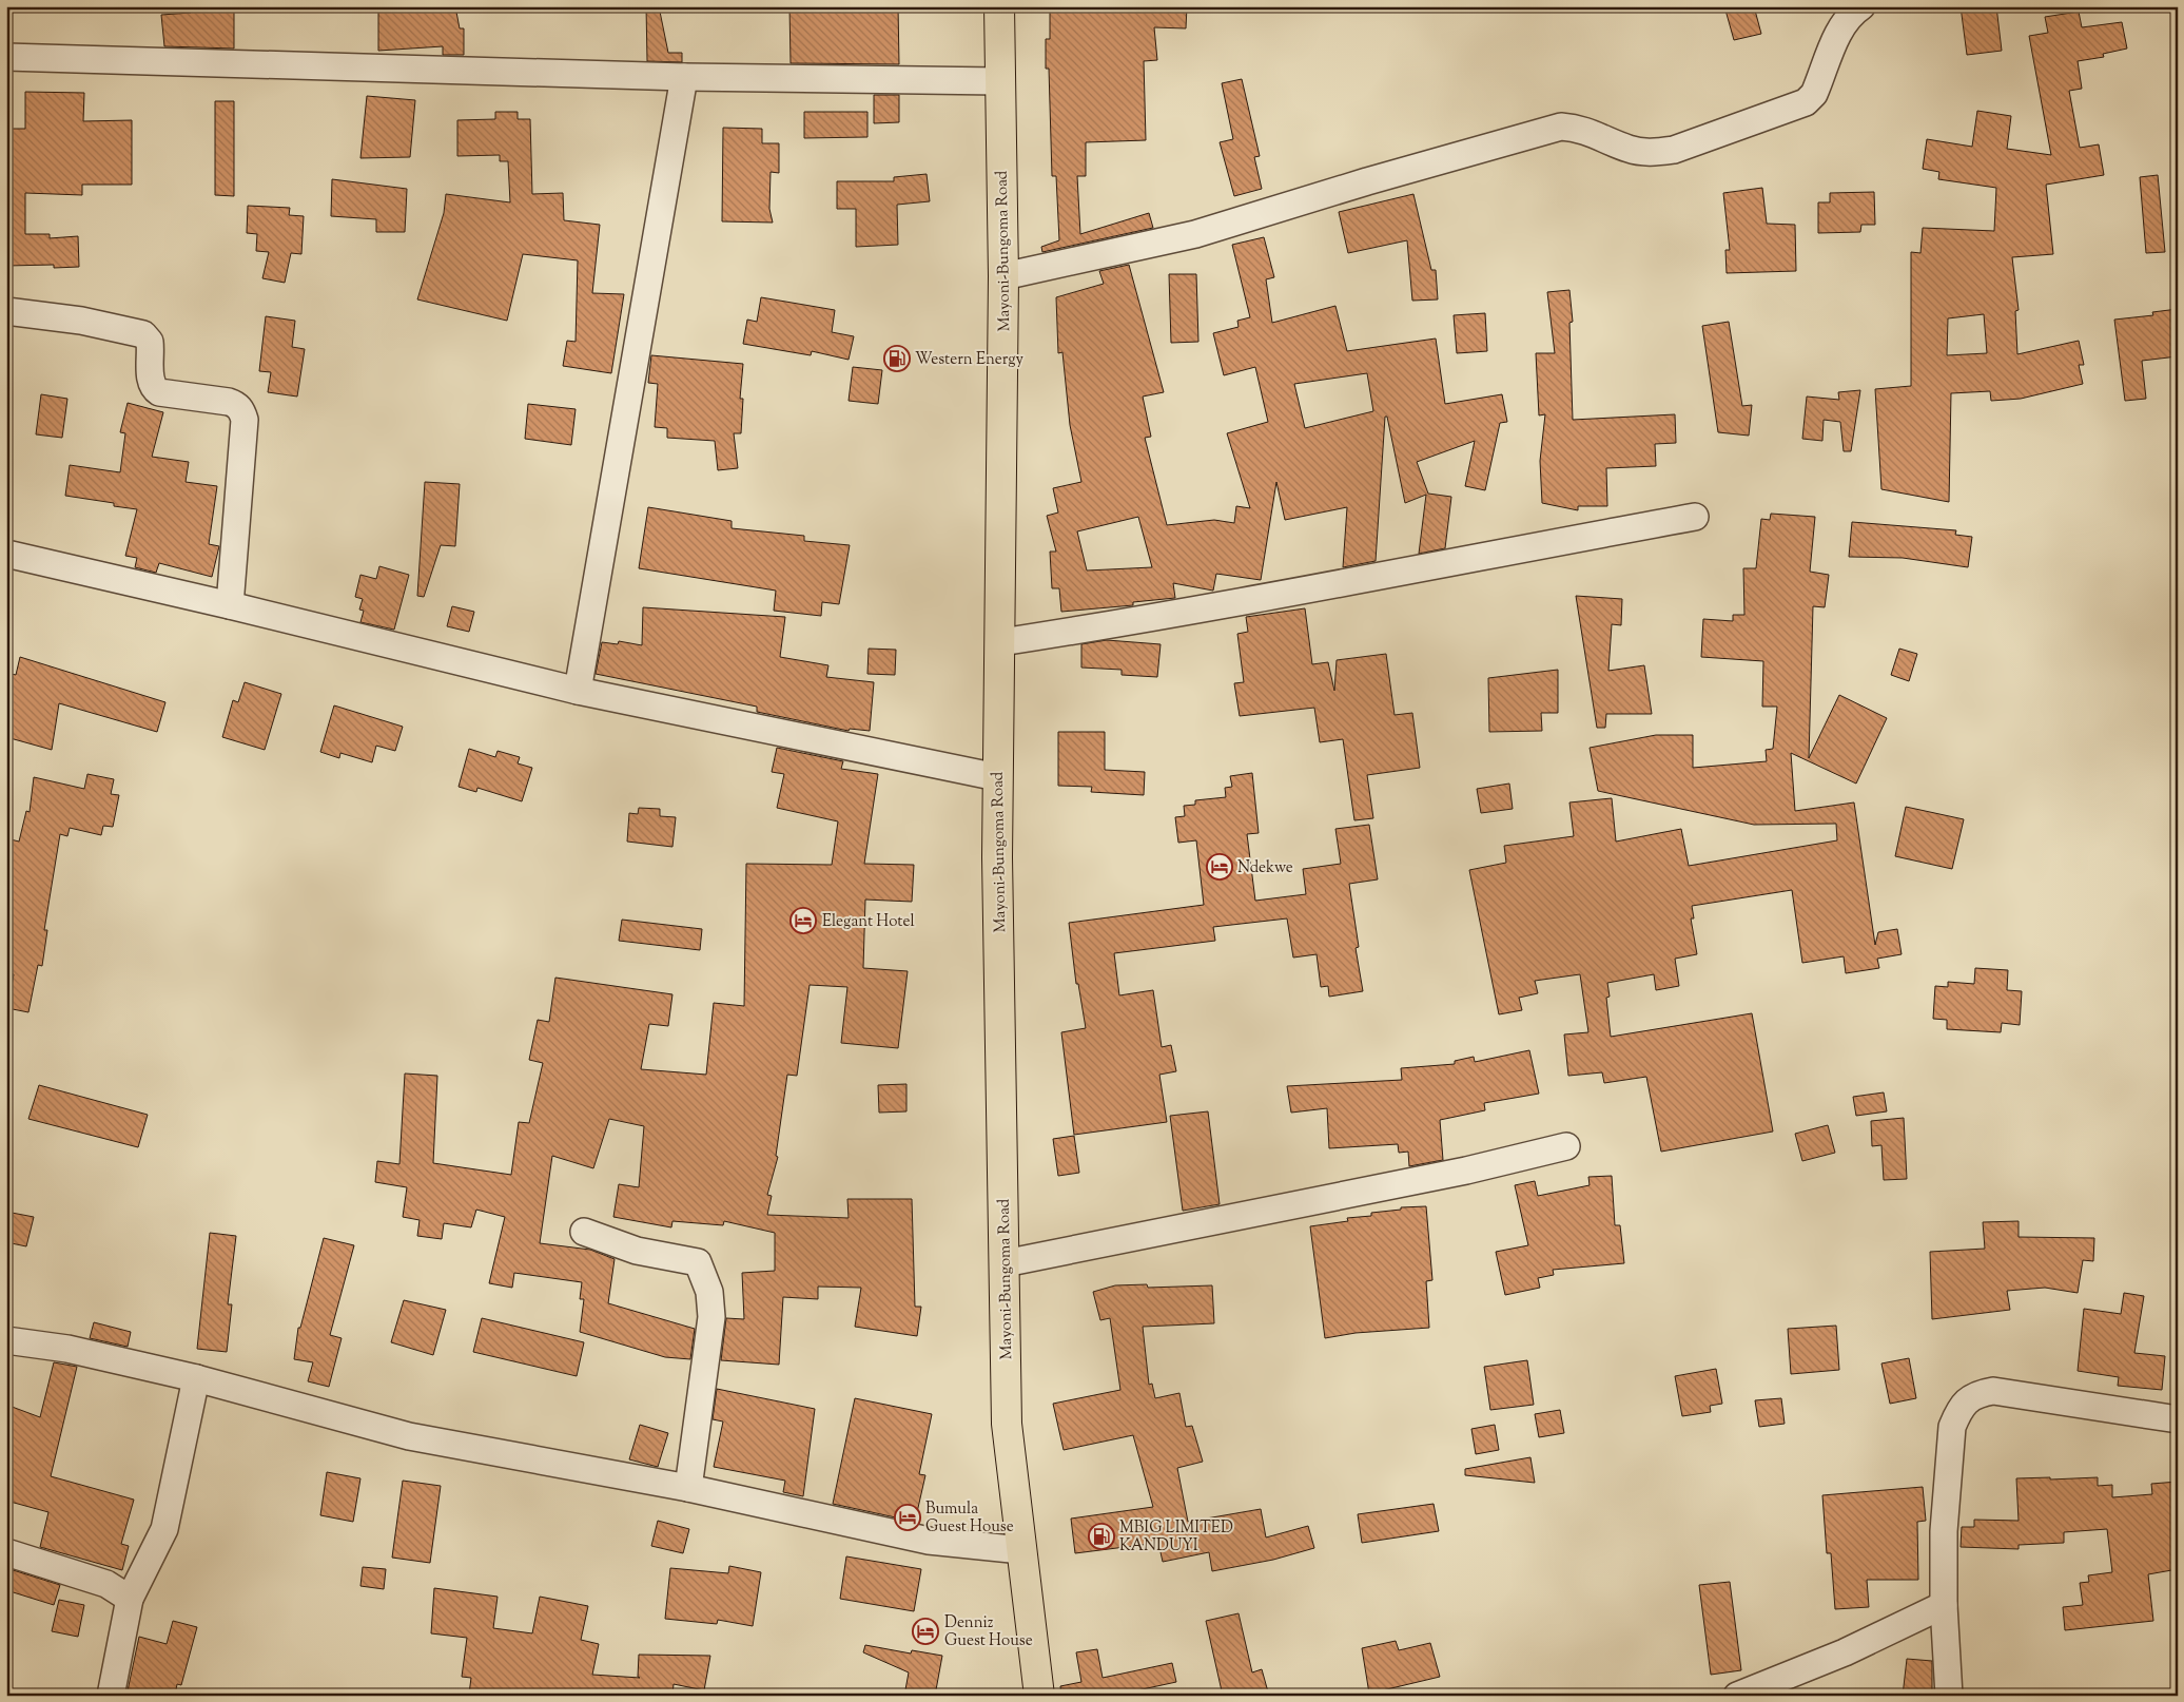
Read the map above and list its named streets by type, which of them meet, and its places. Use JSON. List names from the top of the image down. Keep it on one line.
{"streets":{"main road":["Mayoni-Bungoma Road"]},"places":{"fuel station":["Western Energy","MBIG LIMITED KANDUYI"],"hotel":["Ndekwe","Elegant Hotel","Bumula Guest House","Denniz Guest House"]}}
